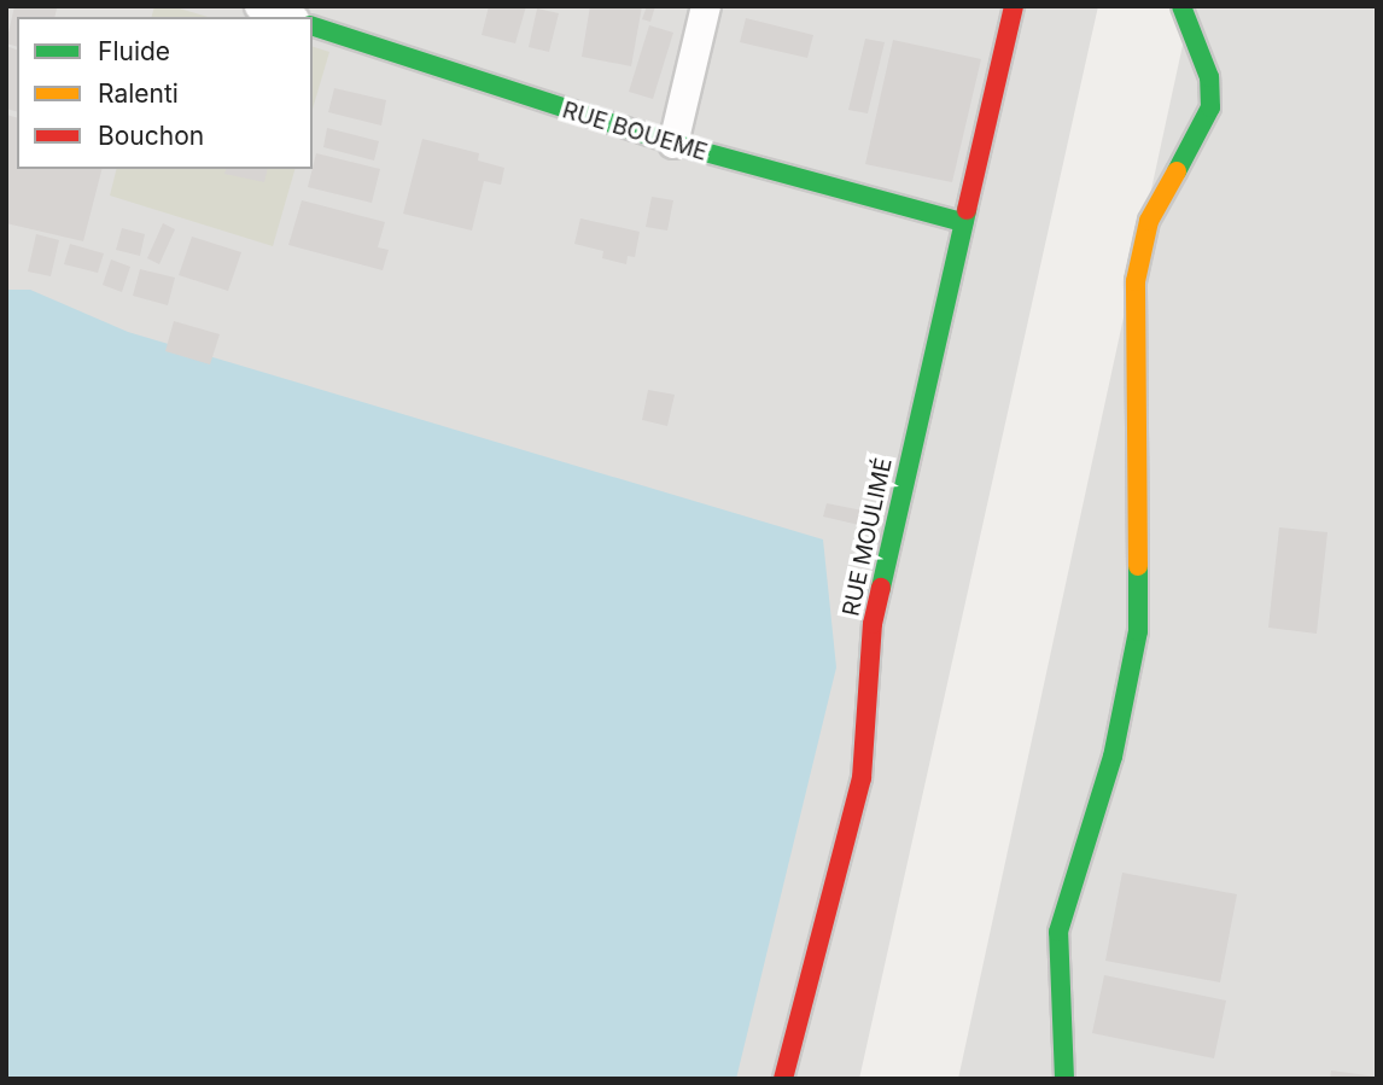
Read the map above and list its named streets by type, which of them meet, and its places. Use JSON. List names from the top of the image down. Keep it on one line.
{"streets":{"street":["RUE BOUEME","RUE MOULIMÉ"]},"crossings":[["RUE BOUEME","RUE MOULIMÉ"]],"legend":["Fluide","Ralenti","Bouchon"]}
